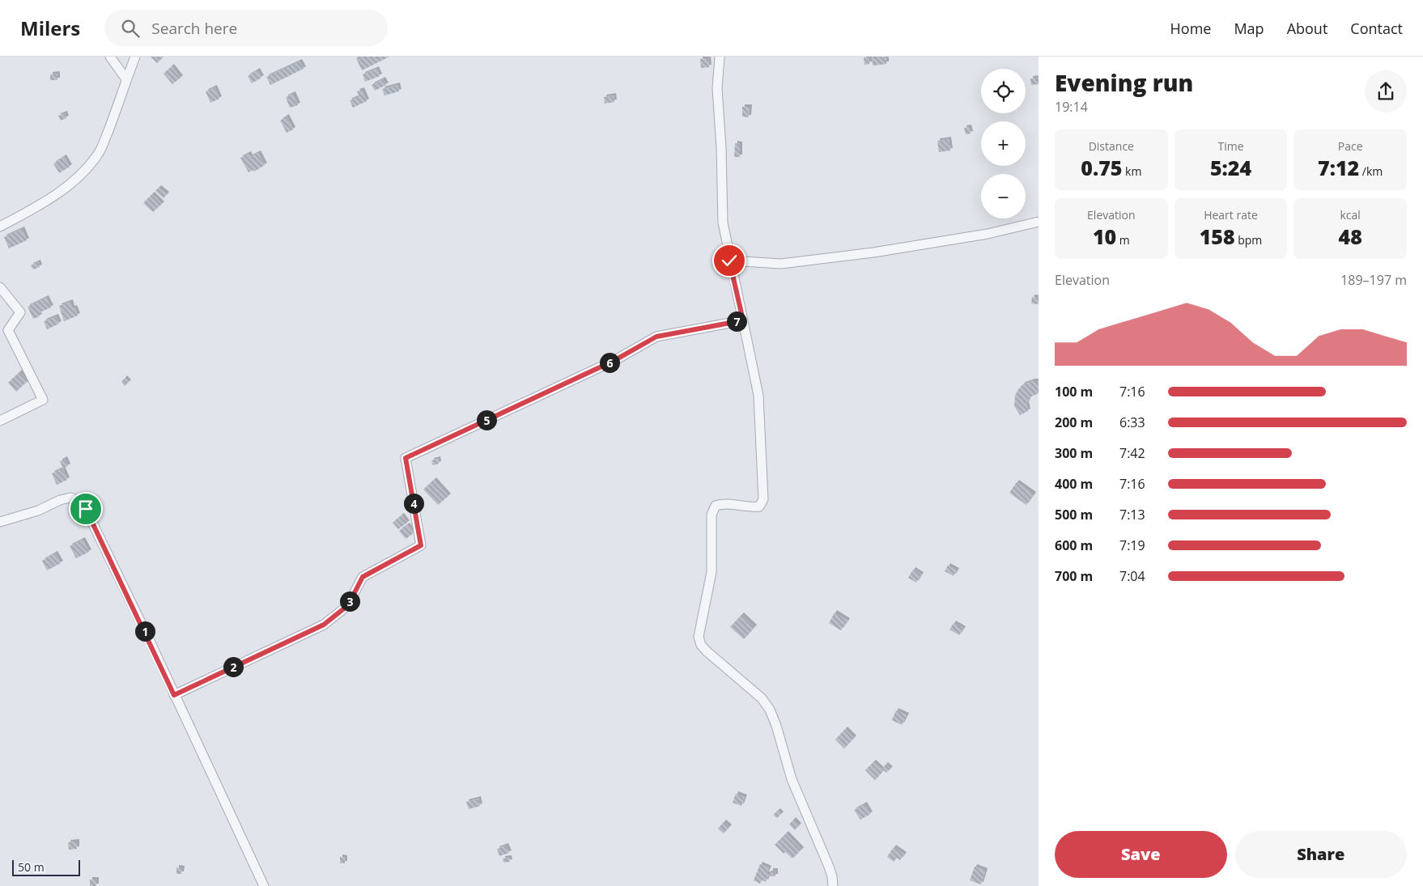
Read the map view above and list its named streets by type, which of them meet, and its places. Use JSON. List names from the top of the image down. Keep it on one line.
{"scale_bar":"50 m","page":{"header":"Milers","search":"Search here","nav":["Home","Map","About","Contact"],"heading":["Evening run","19:14"],"map_buttons":["+","−"],"stats":[["Distance","0.75 km"],["Time","5:24"],["Pace","7:12 /km"],["Elevation","10 m"],["Heart rate","158 bpm"],["kcal","48"]],"chart":["Elevation","189–197 m"],"pins":["7","6","5","4","3","1","2"],"list":[{"name":"100 m","note":"7:16"},{"name":"200 m","note":"6:33"},{"name":"300 m","note":"7:42"},{"name":"400 m","note":"7:16"},{"name":"500 m","note":"7:13"},{"name":"600 m","note":"7:19"},{"name":"700 m","note":"7:04"}],"buttons":["Save","Share"],"scale":"50 m"}}
